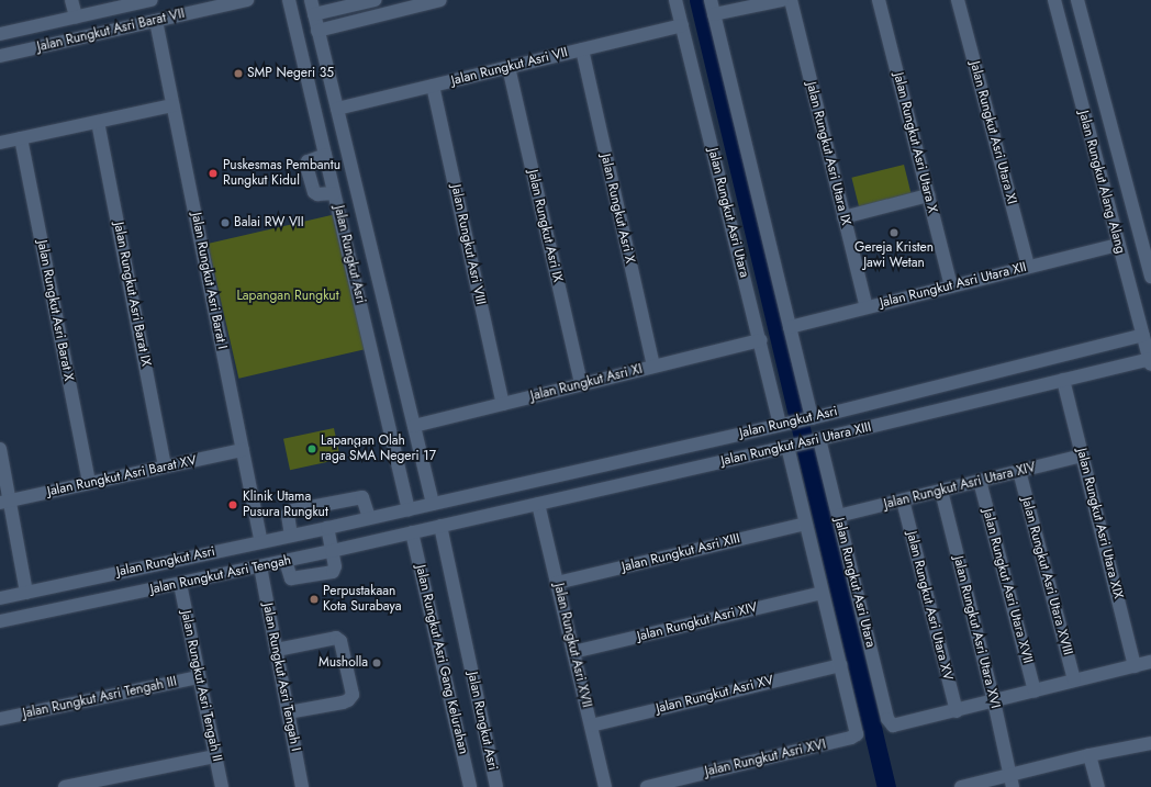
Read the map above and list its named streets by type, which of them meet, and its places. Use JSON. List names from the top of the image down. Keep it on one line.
{"streets":{"street":["Jalan Rungkut Asri Barat VII","Jalan Rungkut Asri VII","Jalan Rungkut Asri Utara XI","Jalan Rungkut Asri Utara X","Jalan Rungkut Asri Utara IX","Jalan Rungkut Alang Alang","Jalan Rungkut Asri X","Jalan Rungkut Asri Utara","Jalan Rungkut Asri IX","Jalan Rungkut Asri VIII","Jalan Rungkut Asri","Jalan Rungkut Asri Barat I","Jalan Rungkut Asri Utara XII","Jalan Rungkut Asri Barat IX","Jalan Rungkut Asri Barat X","Jalan Rungkut Asri XI","Jalan Rungkut Asri Utara XIII","Jalan Rungkut Asri Barat XV","Jalan Rungkut Asri Utara XIV","Jalan Rungkut Asri Utara XIX","Jalan Rungkut Asri XIII","Jalan Rungkut Asri Tengah","Jalan Rungkut Asri Utara XVIII","Jalan Rungkut Asri Utara XVII","Jalan Rungkut Asri Utara XV","Jalan Rungkut Asri XIV","Jalan Rungkut Asri Utara XVI","Jalan Rungkut Asri XVII","Jalan Rungkut Asri Gang Kelurahan","Jalan Rungkut Asri Tengah I","Jalan Rungkut Asri Tengah II","Jalan Rungkut Asri XV","Jalan Rungkut Asri Tengah III","Jalan Rungkut Asri XVI"]},"crossings":[["Jalan Rungkut Asri Barat VII","Jalan Rungkut Asri Barat I"],["Jalan Rungkut Asri VII","Jalan Rungkut Asri X"],["Jalan Rungkut Asri VII","Jalan Rungkut Asri Utara"],["Jalan Rungkut Asri VII","Jalan Rungkut Asri IX"],["Jalan Rungkut Asri VII","Jalan Rungkut Asri VIII"],["Jalan Rungkut Asri VII","Jalan Rungkut Asri"],["Jalan Rungkut Asri Utara XI","Jalan Rungkut Asri Utara XII"],["Jalan Rungkut Asri Utara X","Jalan Rungkut Asri Utara XII"],["Jalan Rungkut Asri Utara IX","Jalan Rungkut Asri Utara XII"],["Jalan Rungkut Alang Alang","Jalan Rungkut Asri"],["Jalan Rungkut Alang Alang","Jalan Rungkut Asri Utara XII"],["Jalan Rungkut Alang Alang","Jalan Rungkut Asri Utara XIII"],["Jalan Rungkut Asri X","Jalan Rungkut Asri XI"],["Jalan Rungkut Asri Utara","Jalan Rungkut Asri"],["Jalan Rungkut Asri Utara","Jalan Rungkut Asri XI"],["Jalan Rungkut Asri Utara","Jalan Rungkut Asri Utara XIII"],["Jalan Rungkut Asri Utara","Jalan Rungkut Asri Utara XIV"],["Jalan Rungkut Asri Utara","Jalan Rungkut Asri Utara XV"],["Jalan Rungkut Asri IX","Jalan Rungkut Asri XI"],["Jalan Rungkut Asri VIII","Jalan Rungkut Asri XI"],["Jalan Rungkut Asri","Jalan Rungkut Asri Barat I"],["Jalan Rungkut Asri","Jalan Rungkut Asri XI"],["Jalan Rungkut Asri","Jalan Rungkut Asri Utara XIII"],["Jalan Rungkut Asri","Jalan Rungkut Asri Tengah"],["Jalan Rungkut Asri Barat I","Jalan Rungkut Asri Barat XV"],["Jalan Rungkut Asri Barat IX","Jalan Rungkut Asri Barat XV"],["Jalan Rungkut Asri Barat X","Jalan Rungkut Asri Barat XV"],["Jalan Rungkut Asri Utara XIII","Jalan Rungkut Asri Utara XIX"],["Jalan Rungkut Asri Utara XIII","Jalan Rungkut Asri Tengah"],["Jalan Rungkut Asri Utara XIII","Jalan Rungkut Asri XVII"],["Jalan Rungkut Asri Utara XIV","Jalan Rungkut Asri Utara XIX"],["Jalan Rungkut Asri Utara XIV","Jalan Rungkut Asri Utara XVIII"],["Jalan Rungkut Asri Utara XIV","Jalan Rungkut Asri Utara XVII"],["Jalan Rungkut Asri Utara XIV","Jalan Rungkut Asri Utara XV"],["Jalan Rungkut Asri Utara XIV","Jalan Rungkut Asri Utara XVI"],["Jalan Rungkut Asri XIII","Jalan Rungkut Asri XVII"],["Jalan Rungkut Asri Tengah","Jalan Rungkut Asri Gang Kelurahan"],["Jalan Rungkut Asri Tengah","Jalan Rungkut Asri Tengah I"],["Jalan Rungkut Asri Tengah","Jalan Rungkut Asri Tengah II"],["Jalan Rungkut Asri XIV","Jalan Rungkut Asri XVII"],["Jalan Rungkut Asri XVII","Jalan Rungkut Asri XV"],["Jalan Rungkut Asri Tengah II","Jalan Rungkut Asri Tengah III"],["Jalan Rungkut Asri XV","Jalan Rungkut Asri XVI"]],"parks":["Lapangan Rungkut"],"places":["SMP Negeri 35","Puskesmas Pembantu Rungkut Kidul","Balai RW VII","Gereja Kristen Jawi Wetan","Lapangan Olah raga SMA Negeri 17","Klinik Utama Pusura Rungkut","Perpustakaan Kota Surabaya","Musholla"]}
